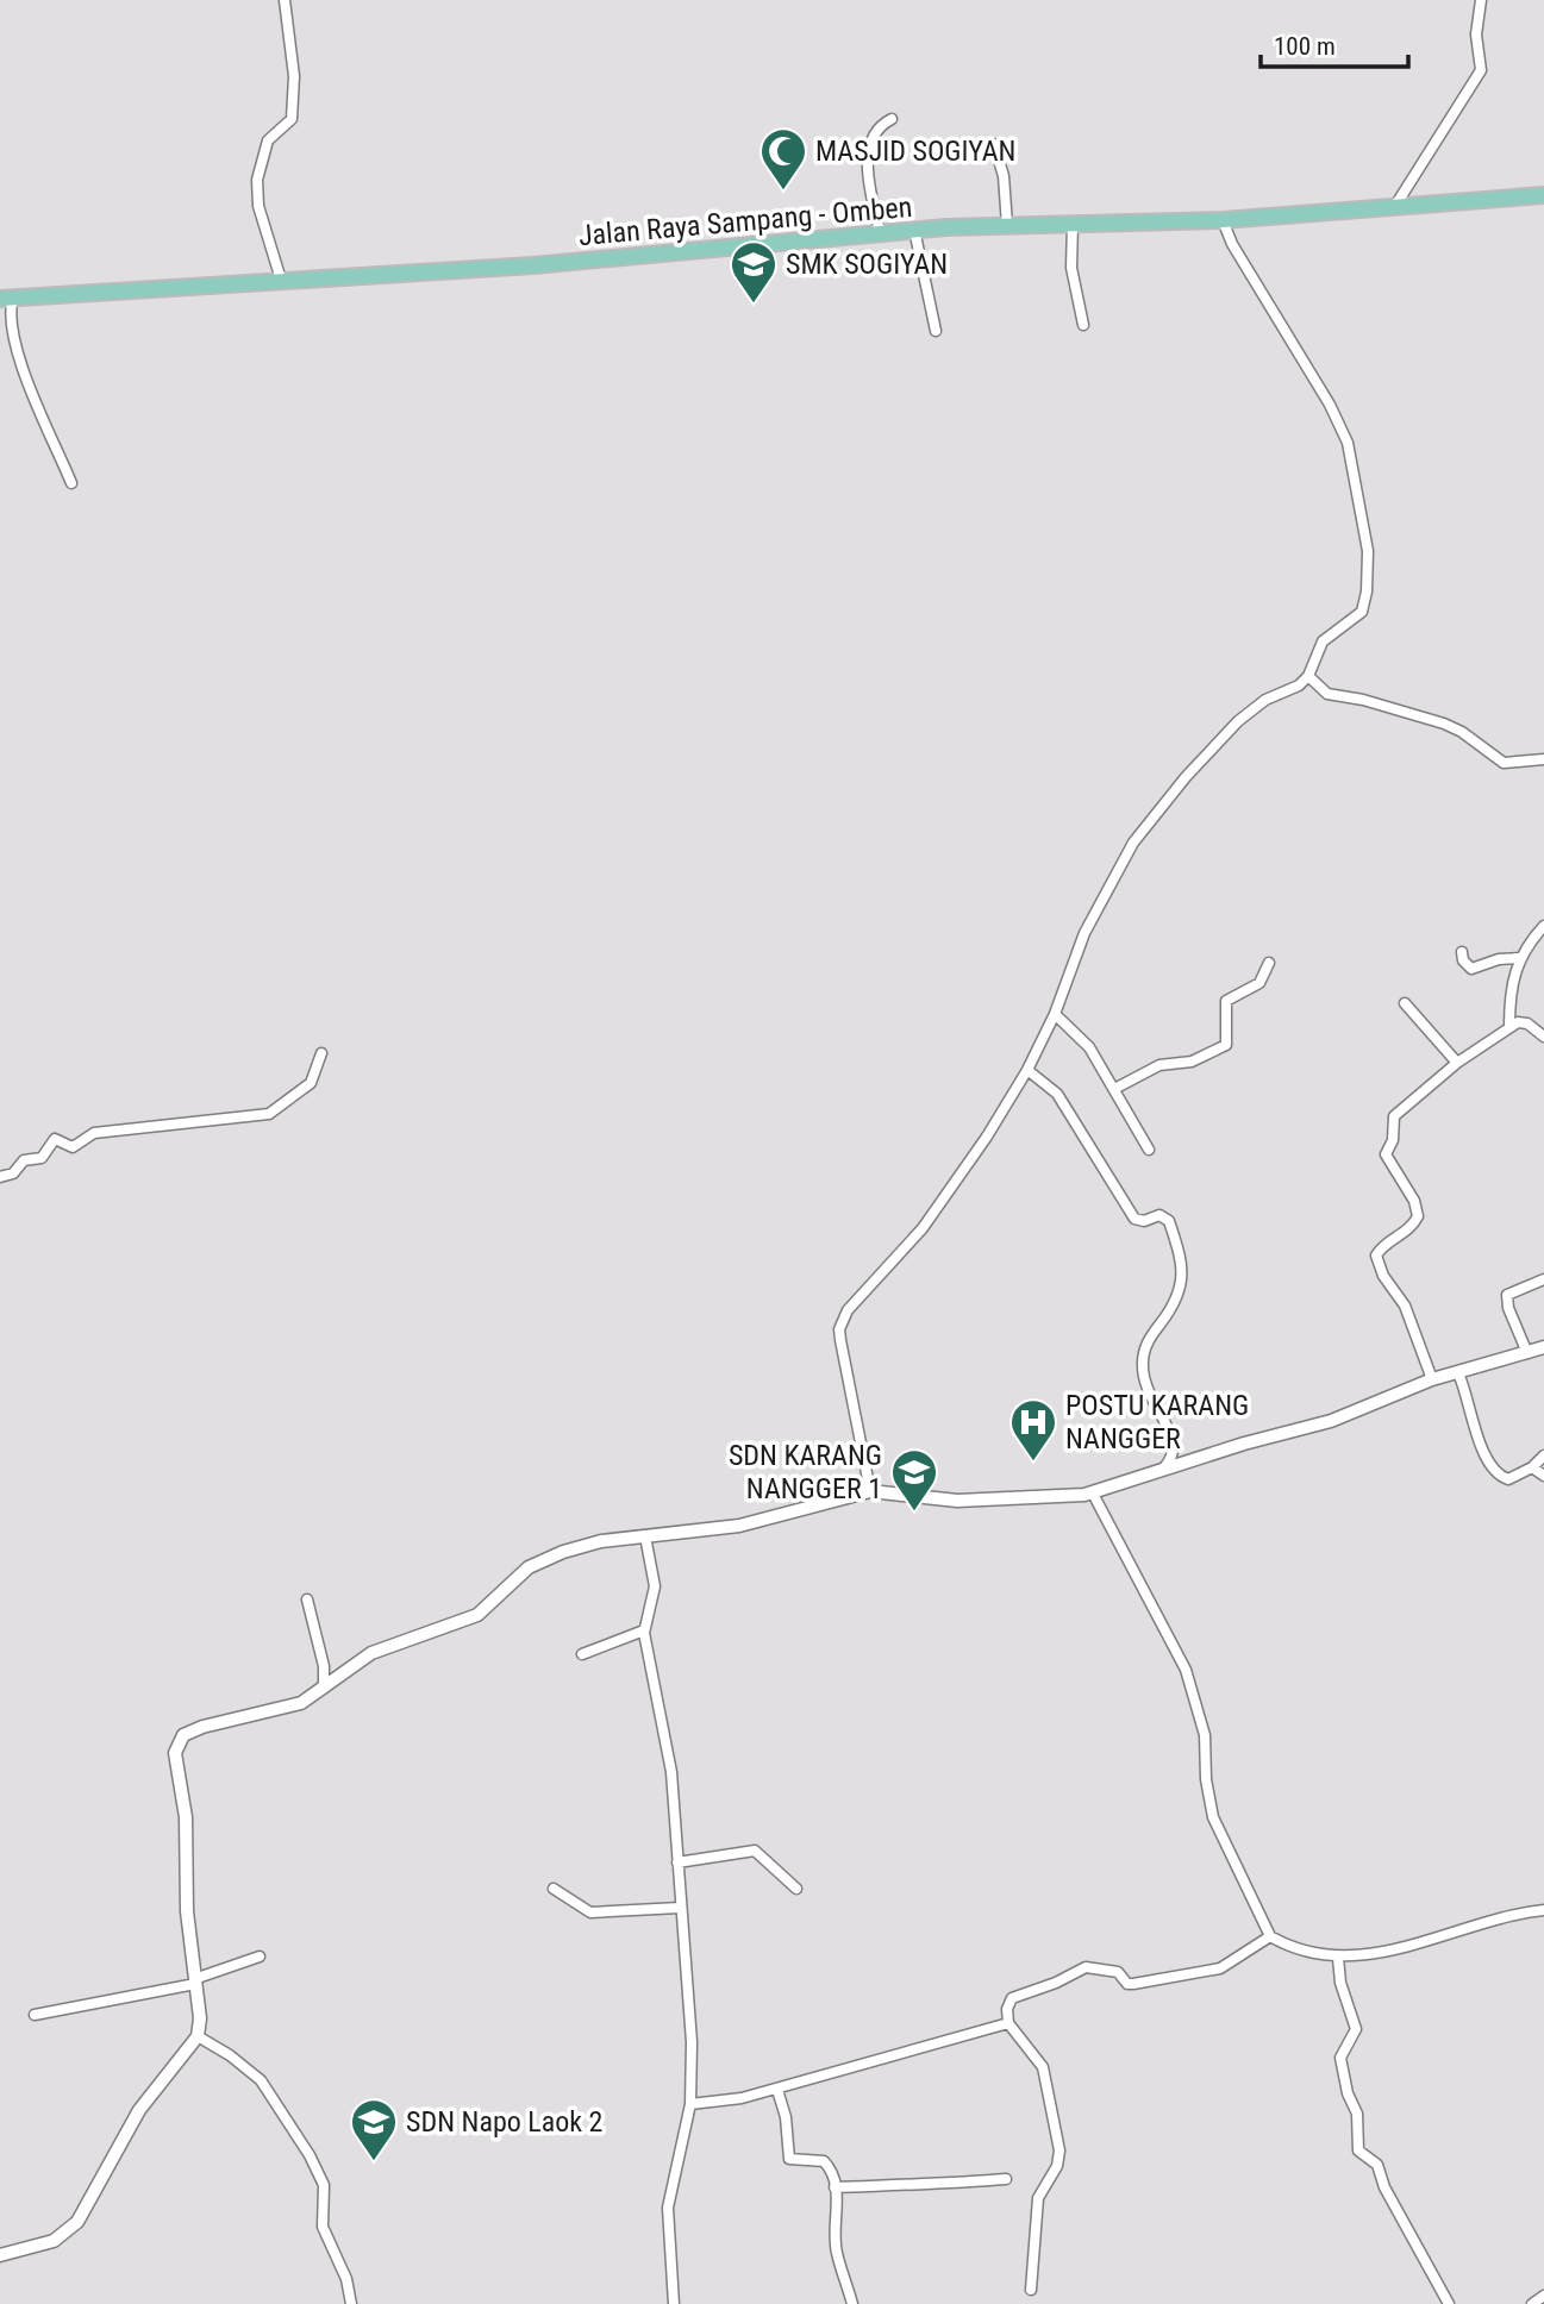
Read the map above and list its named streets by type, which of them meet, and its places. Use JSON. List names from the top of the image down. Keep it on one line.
{"streets":{"main road":["Jalan Raya Sampang - Omben"]},"places":{"mosque":["MASJID SOGIYAN"],"school or university":["SMK SOGIYAN","SDN KARANG NANGGER 1","SDN Napo Laok 2"],"hospital":["POSTU KARANG NANGGER"]},"scale_bar":"100 m"}
